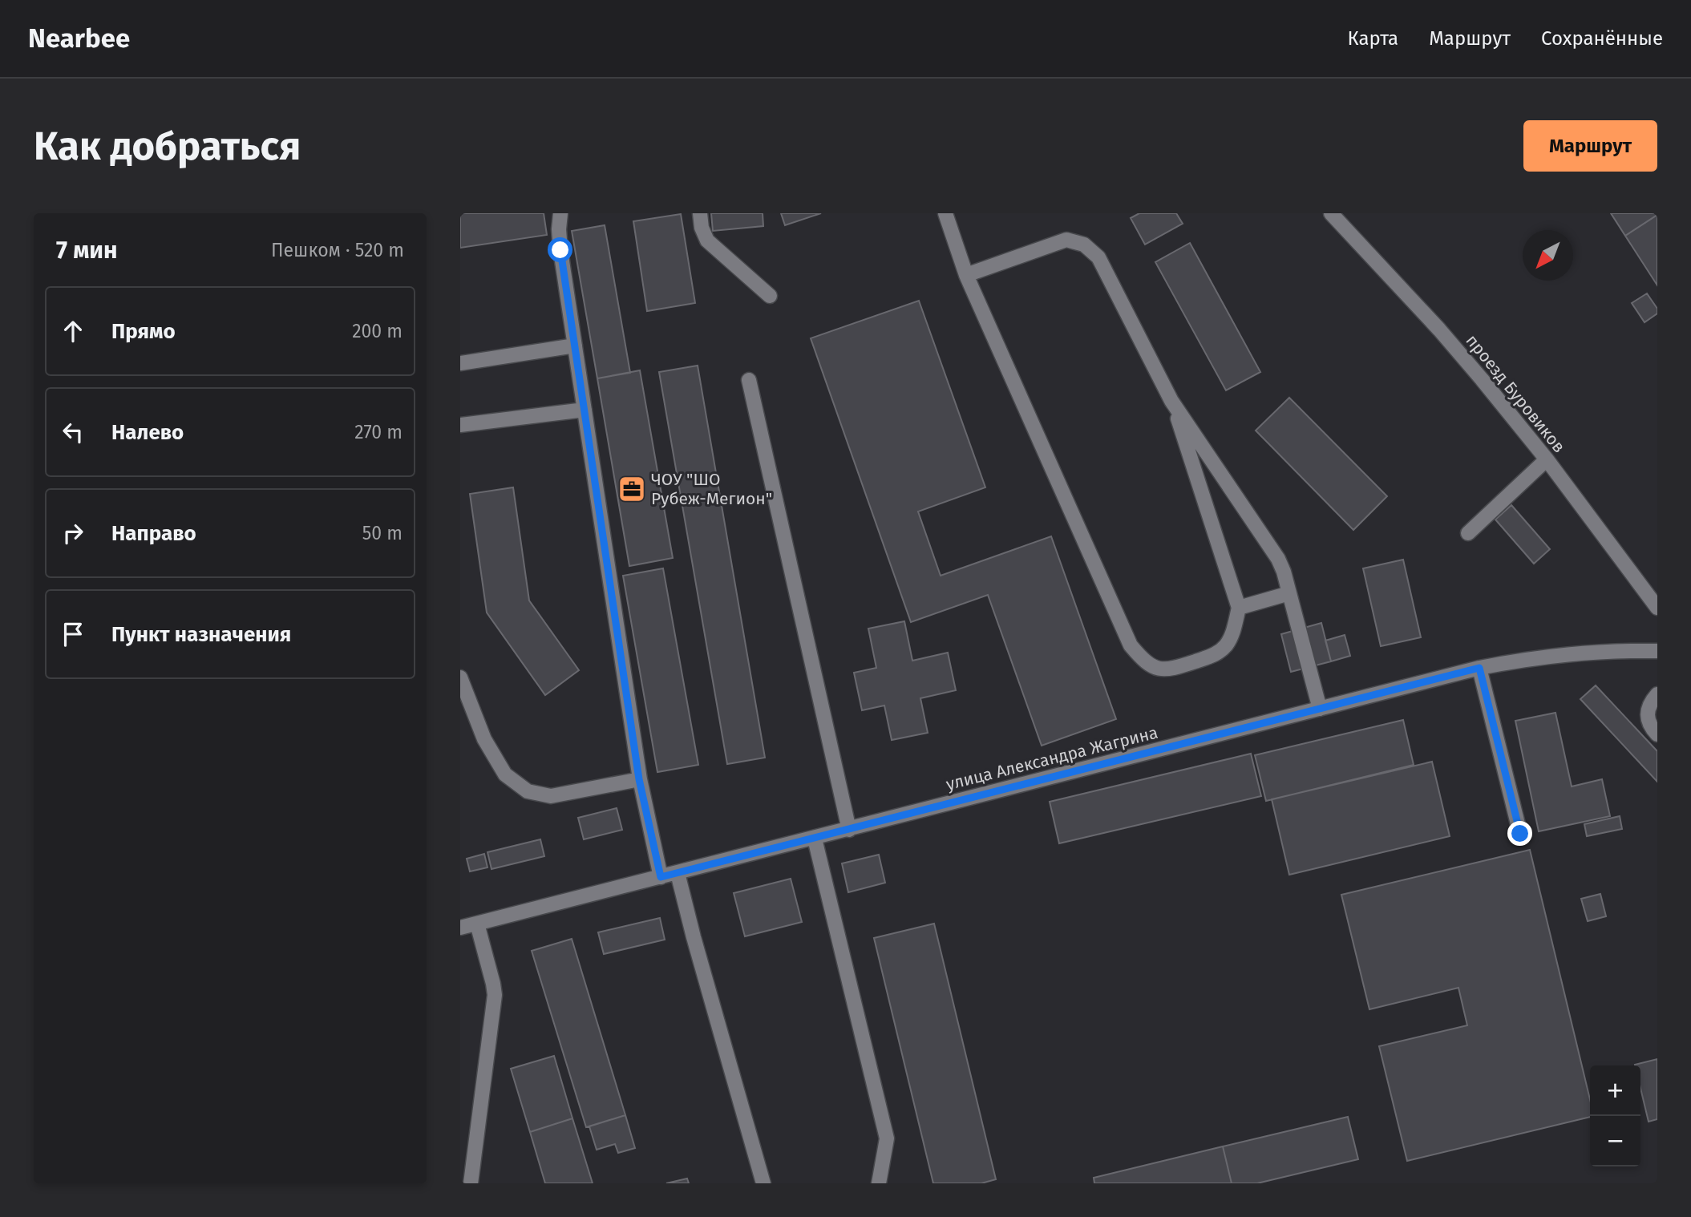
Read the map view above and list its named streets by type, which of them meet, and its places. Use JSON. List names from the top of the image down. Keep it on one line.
{"streets":{"street":["проезд Буровиков","улица Александра Жагрина"]},"places":{"office":["ЧОУ \"ШО Рубеж-Мегион\""]},"north":"bottom left","page":{"header":"Nearbee","nav":["Карта","Маршрут","Сохранённые"],"buttons":"Маршрут","title":"Как добраться","heading":["7 мин","Пешком · 520 m"],"list":[["Прямо","200 m"],["Налево","270 m"],["Направо","50 m"],"Пункт назначения"],"map_buttons":["+","−"]}}
